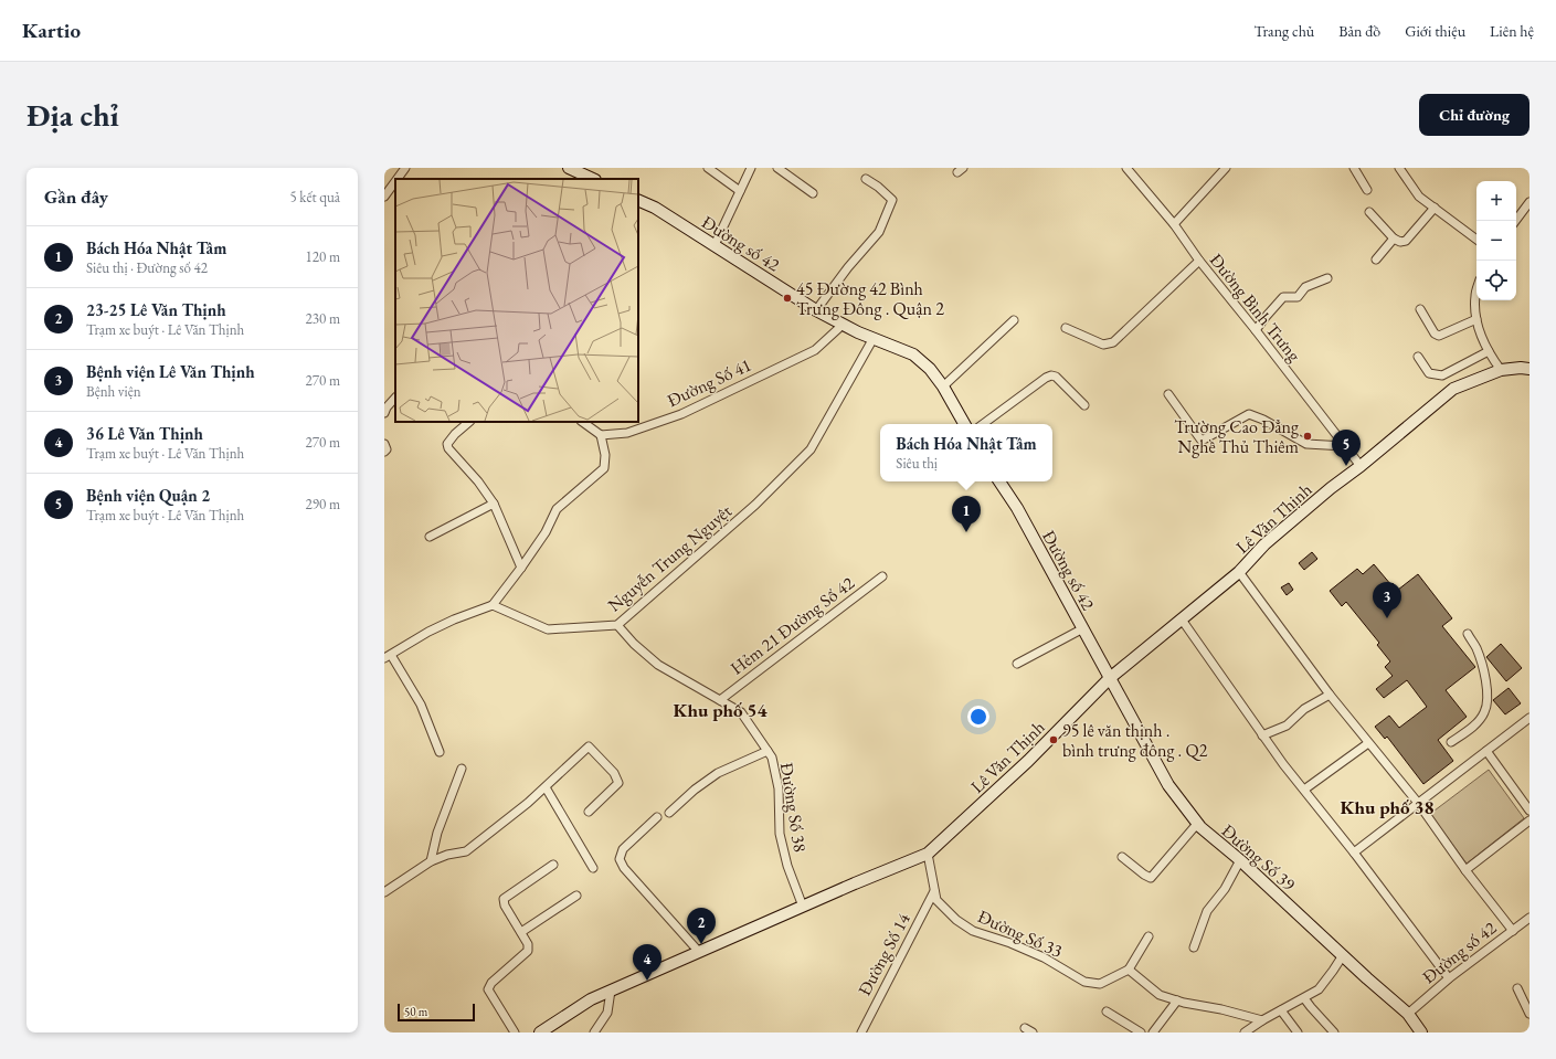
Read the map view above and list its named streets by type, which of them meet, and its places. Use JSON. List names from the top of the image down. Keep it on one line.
{"streets":{"street":["Đường số 42","Đường Bình Trưng","Đường Số 41","Lê Văn Thịnh","Nguyễn Trung Nguyệt","Hẻm 21 Đường Số 42","Đường Số 38","Đường Số 39","Đường Số 33","Đường Số 14"]},"crossings":[["Đường số 42","Đường Số 41"],["Đường số 42","Lê Văn Thịnh"],["Đường số 42","Nguyễn Trung Nguyệt"],["Đường số 42","Đường Số 39"],["Đường Bình Trưng","Lê Văn Thịnh"],["Lê Văn Thịnh","Đường Số 38"],["Lê Văn Thịnh","Đường Số 39"],["Lê Văn Thịnh","Đường Số 33"],["Nguyễn Trung Nguyệt","Đường Số 38"],["Hẻm 21 Đường Số 42","Đường Số 38"],["Đường Số 33","Đường Số 14"]],"districts":["Khu phố 54","Khu phố 38"],"places":["45 Đường 42 Bình Trưng Đông . Quận 2","Trường Cao Đẳng Nghề Thủ Thiêm","95 lê văn thịnh . bình trưng đông . Q2"],"scale_bar":"50 m","page":{"header":"Kartio","nav":["Trang chủ","Bản đồ","Giới thiệu","Liên hệ"],"buttons":"Chỉ đường","title":"Địa chỉ","heading":["Gần đây","5 kết quả"],"map_buttons":["+","−"],"list":[{"mark":"1","name":"Bách Hóa Nhật Tâm","note":"Siêu thị · Đường số 42","value":"120 m"},{"mark":"2","name":"23-25 Lê Văn Thịnh","note":"Trạm xe buýt · Lê Văn Thịnh","value":"230 m"},{"mark":"3","name":"Bệnh viện Lê Văn Thịnh","note":"Bệnh viện","value":"270 m"},{"mark":"4","name":"36 Lê Văn Thịnh","note":"Trạm xe buýt · Lê Văn Thịnh","value":"270 m"},{"mark":"5","name":"Bệnh viện Quận 2","note":"Trạm xe buýt · Lê Văn Thịnh","value":"290 m"}],"popup":["Bách Hóa Nhật Tâm","Siêu thị"],"pins":["5","1","3","2","4"],"scale":"50 m"}}
